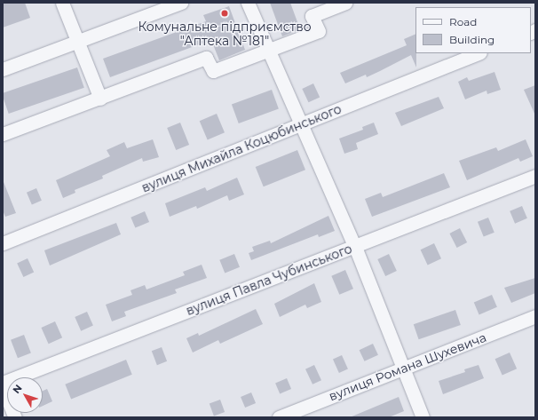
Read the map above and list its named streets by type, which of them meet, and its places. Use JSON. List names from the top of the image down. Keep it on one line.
{"streets":{"street":["вулиця Михайла Коцюбинського","вулиця Павла Чубинського","вулиця Романа Шухевича"]},"places":["Комунальне підприємство \"Аптека №181\""],"legend":["Road","Building"],"north":"top left"}
